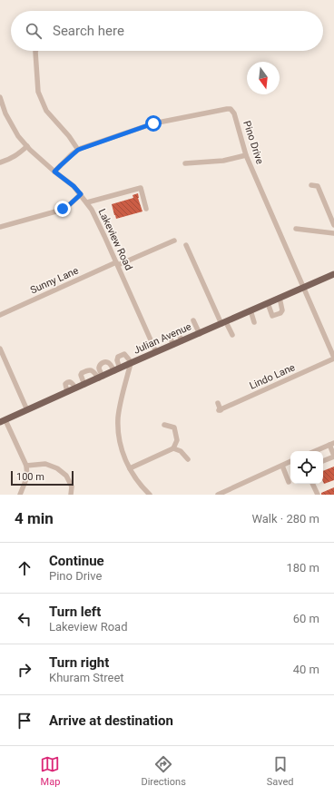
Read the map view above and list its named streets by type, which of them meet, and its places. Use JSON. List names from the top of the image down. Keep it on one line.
{"streets":{"main road":["Julian Avenue"],"street":["Pino Drive","Lakeview Road","Sunny Lane","Lindo Lane"]},"crossings":[["Pino Drive","Lakeview Road"],["Pino Drive","Julian Avenue"],["Pino Drive","Lindo Lane"],["Lakeview Road","Sunny Lane"],["Lakeview Road","Julian Avenue"]],"scale_bar":"100 m","north":"bottom","page":{"search":"Search here","scale":"100 m","heading":["4 min","Walk · 280 m"],"list":[["Continue","Pino Drive","180 m"],["Turn left","Lakeview Road","60 m"],["Turn right","Khuram Street","40 m"],"Arrive at destination"],"nav":["Map","Directions","Saved"]}}
